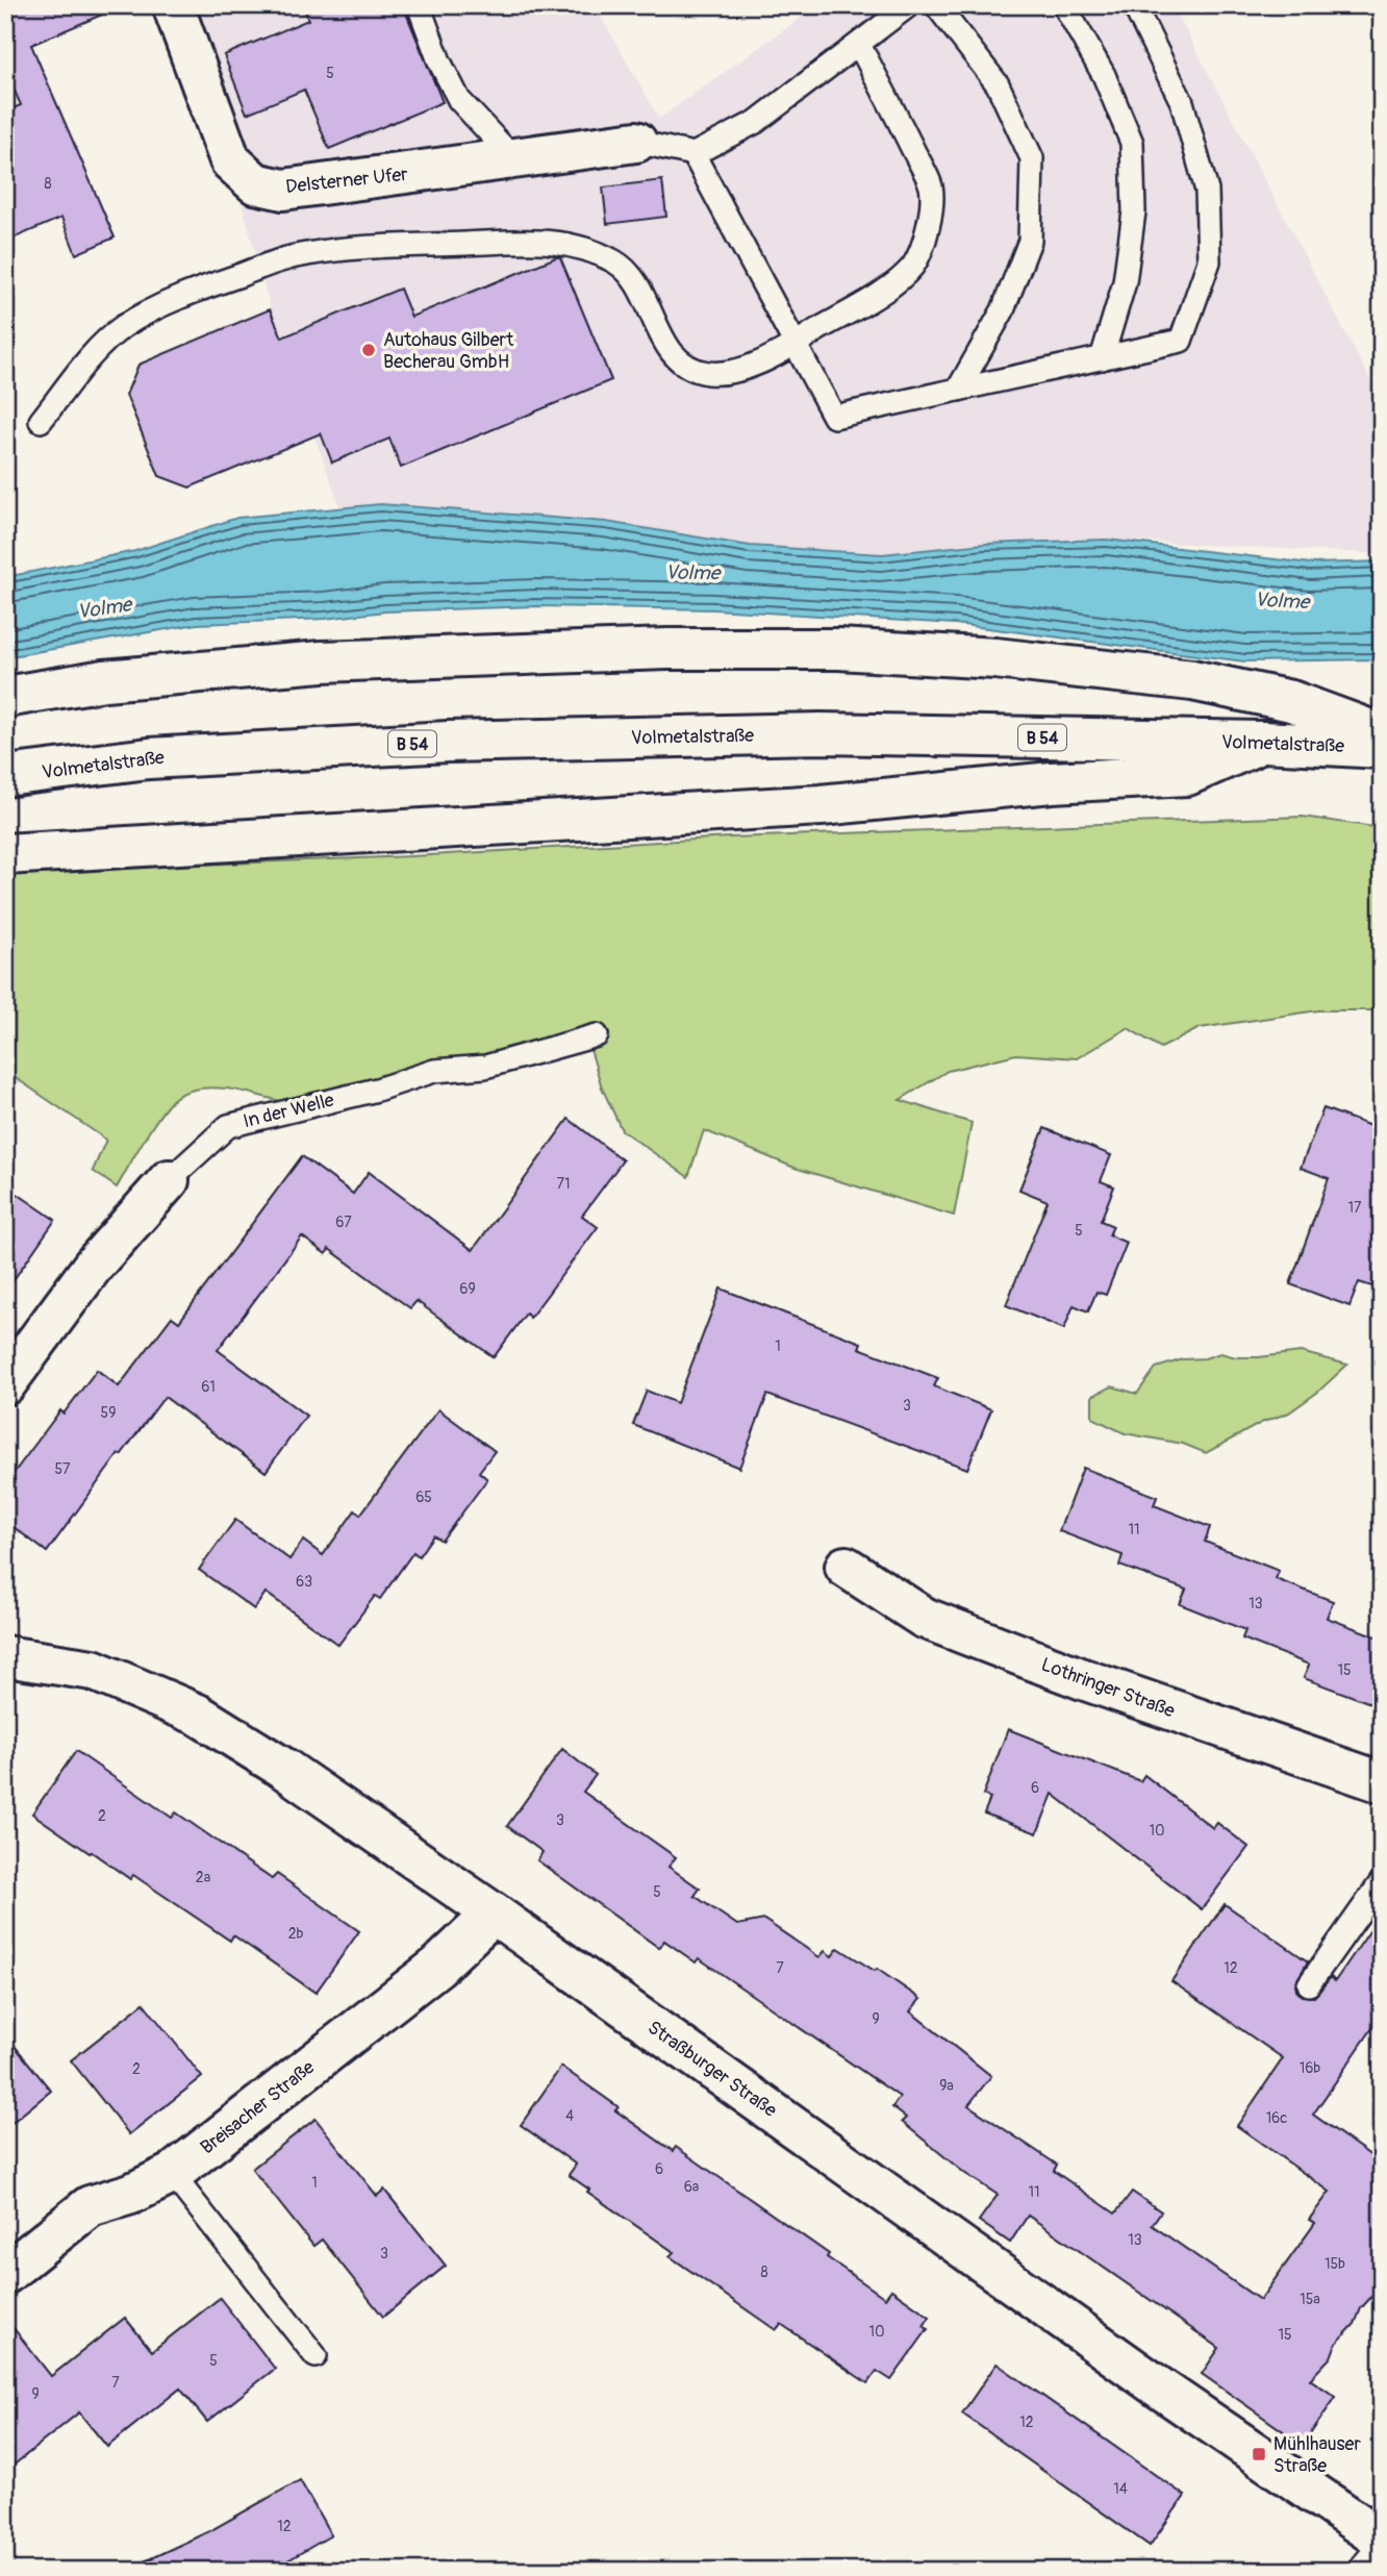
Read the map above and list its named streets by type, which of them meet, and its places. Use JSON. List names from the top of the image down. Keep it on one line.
{"streets":{"main road":["Delsterner Ufer","Volmetalstraße","B 54","In der Welle","Lothringer Straße","Straßburger Straße","Breisacher Straße"]},"crossings":[["Straßburger Straße","Breisacher Straße"]],"water":["Volme"],"places":{"other":["Autohaus Gilbert Becherau GmbH"],"transit":["Mühlhauser Straße"]},"house_numbers":["5","8","71","17","67","5","69","1","61","3","59","57","65","11","63","13","15","6","2","3","10","2a","5","2b","7","12","9","16b","2","9a","4","16c","6","1","6a","11","13","3","15b","8","15a","10","15","5","7","9","12","14","12"]}
